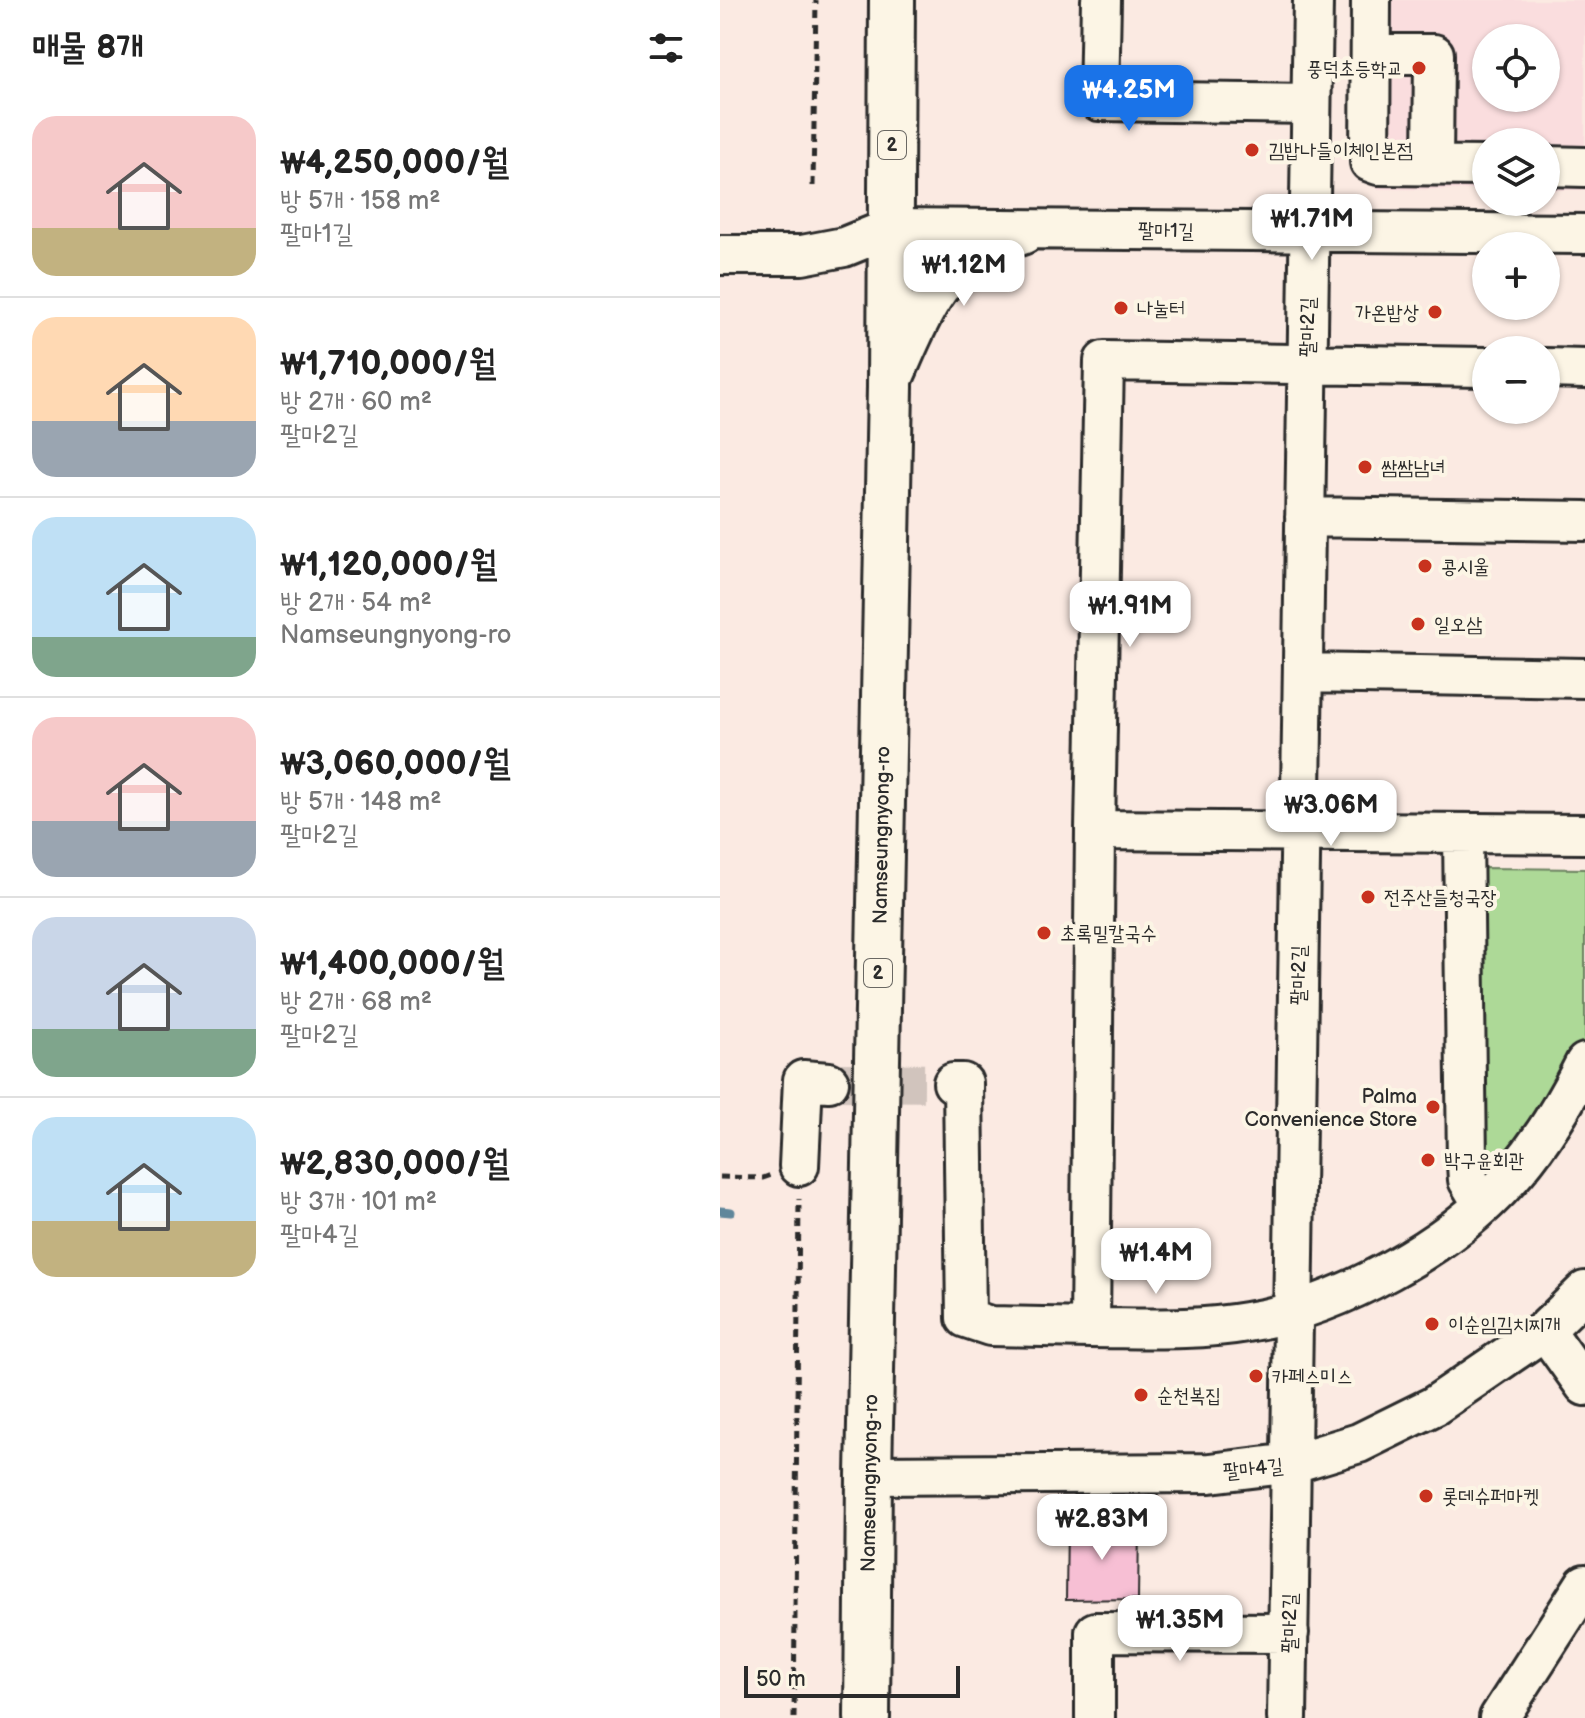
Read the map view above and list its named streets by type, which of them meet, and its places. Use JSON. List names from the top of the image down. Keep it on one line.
{"streets":{"main road":["2","Namseungnyong-ro"],"street":["팔마1길","팔마2길","팔마4길"]},"crossings":[["팔마1길","팔마2길"],["팔마1길","Namseungnyong-ro"],["팔마2길","팔마4길"],["Namseungnyong-ro","팔마4길"]],"places":["풍덕초등학교","김밥나들이체인본점","나눌터","가온밥상","쌈쌈남녀","콩시울","일오삼","전주산들청국장","초록밀칼국수","Palma Convenience Store","박구윤회관","이순임김치찌개","카페스미스","순천복집","롯데슈퍼마켓"],"scale_bar":"50 m","page":{"heading":"매물 8개","map_buttons":["+","−"],"price":["₩4.25M","₩1.71M","₩1.12M","₩1.91M","₩3.06M","₩1.4M","₩2.83M","₩1.35M"],"list":[{"name":"₩4,250,000/월","note":"방 5개 · 158 m² · 팔마1길"},{"name":"₩1,710,000/월","note":"방 2개 · 60 m² · 팔마2길"},{"name":"₩1,120,000/월","note":"방 2개 · 54 m² · Namseungnyong-ro"},{"name":"₩3,060,000/월","note":"방 5개 · 148 m² · 팔마2길"},{"name":"₩1,400,000/월","note":"방 2개 · 68 m² · 팔마2길"},{"name":"₩2,830,000/월","note":"방 3개 · 101 m² · 팔마4길"}],"scale":"50 m"}}
